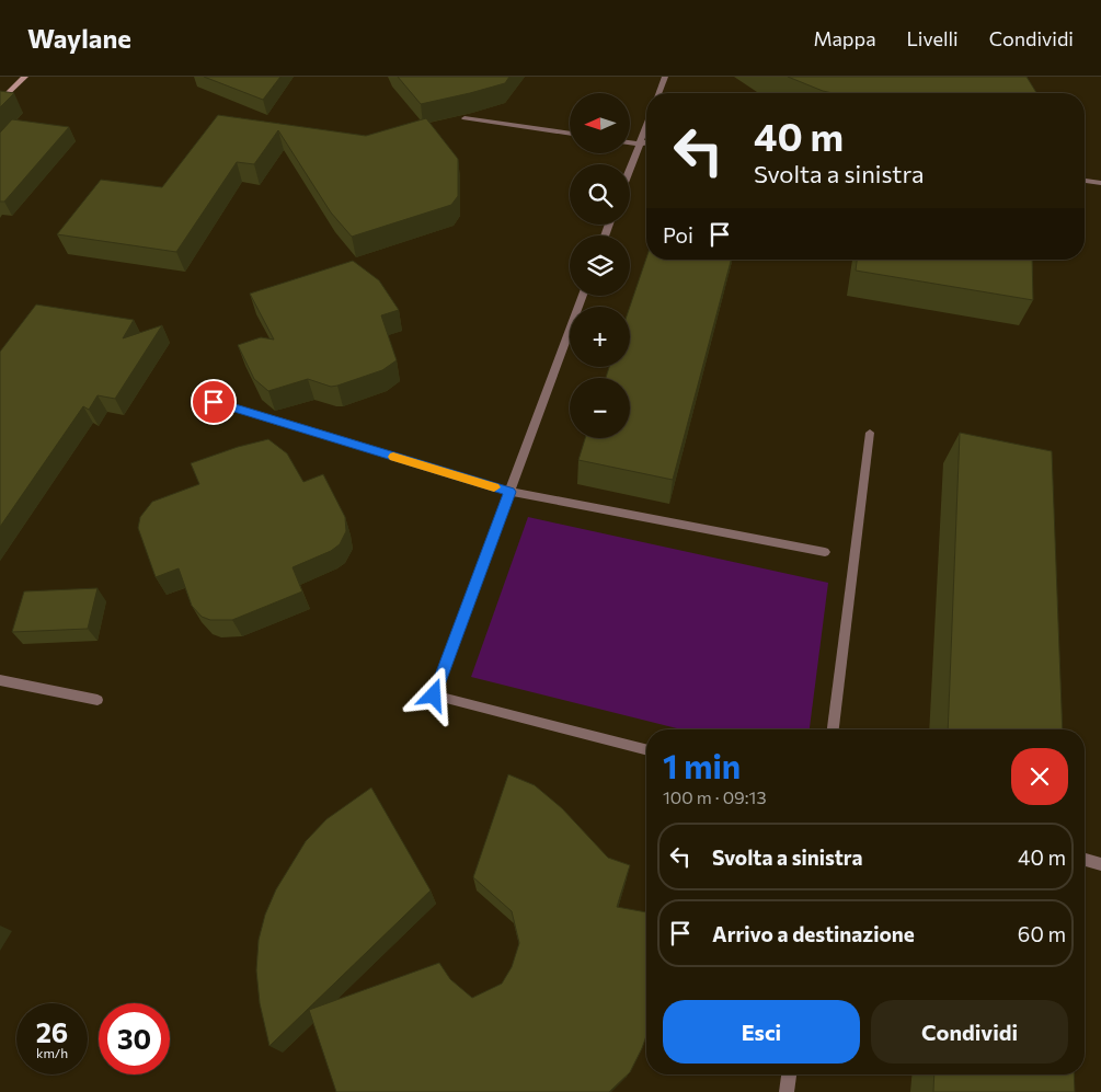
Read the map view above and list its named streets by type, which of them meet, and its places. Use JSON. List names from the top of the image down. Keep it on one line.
{"north":"left","page":{"header":"Waylane","nav":["Mappa","Livelli","Condividi"],"map_buttons":["+","−"],"turn":["40 m","Svolta a sinistra"],"then":"Poi","heading":["1 min","100 m · 09:13"],"list":[{"name":"Svolta a sinistra","value":"40 m"},{"name":"Arrivo a destinazione","value":"60 m"}],"buttons":["Esci","Condividi"],"speed":"26 km/h","limit":"30"}}
